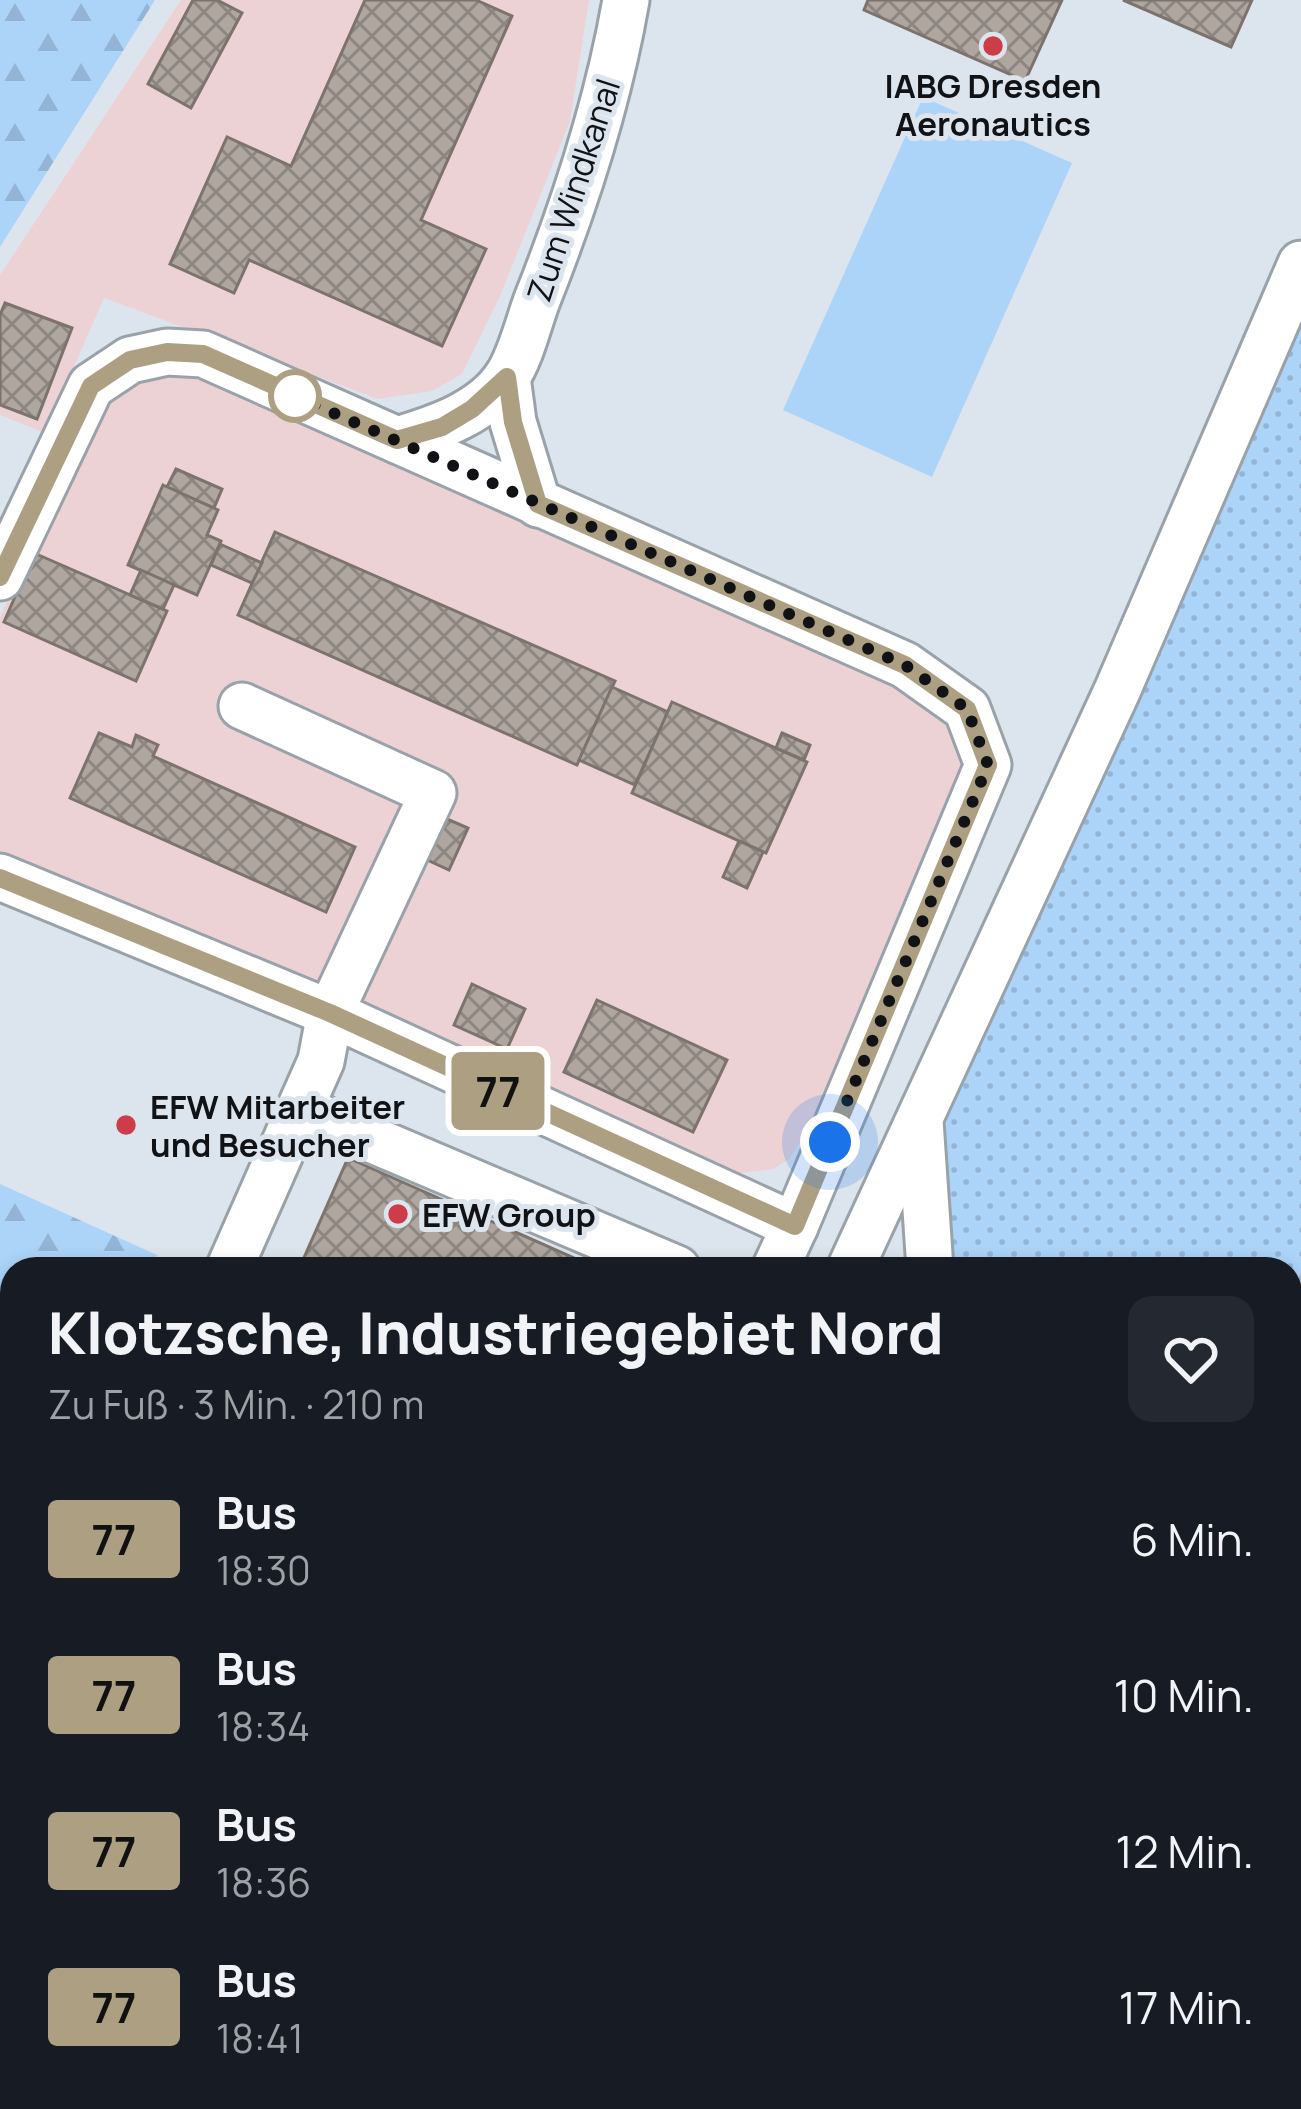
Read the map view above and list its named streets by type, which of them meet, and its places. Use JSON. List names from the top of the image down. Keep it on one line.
{"streets":{"street":["Zum Windkanal"]},"places":["IABG Dresden Aeronautics","EFW Mitarbeiter und Besucher","EFW Group"],"lines":["bus line 77"],"page":{"on_map":"77","heading":["Klotzsche, Industriegebiet Nord","Zu Fuß · 3 Min. · 210 m"],"list":[{"mark":"77","name":"Bus","note":"18:30","value":"6 Min."},{"mark":"77","name":"Bus","note":"18:34","value":"10 Min."},{"mark":"77","name":"Bus","note":"18:36","value":"12 Min."},{"mark":"77","name":"Bus","note":"18:41","value":"17 Min."}]}}
